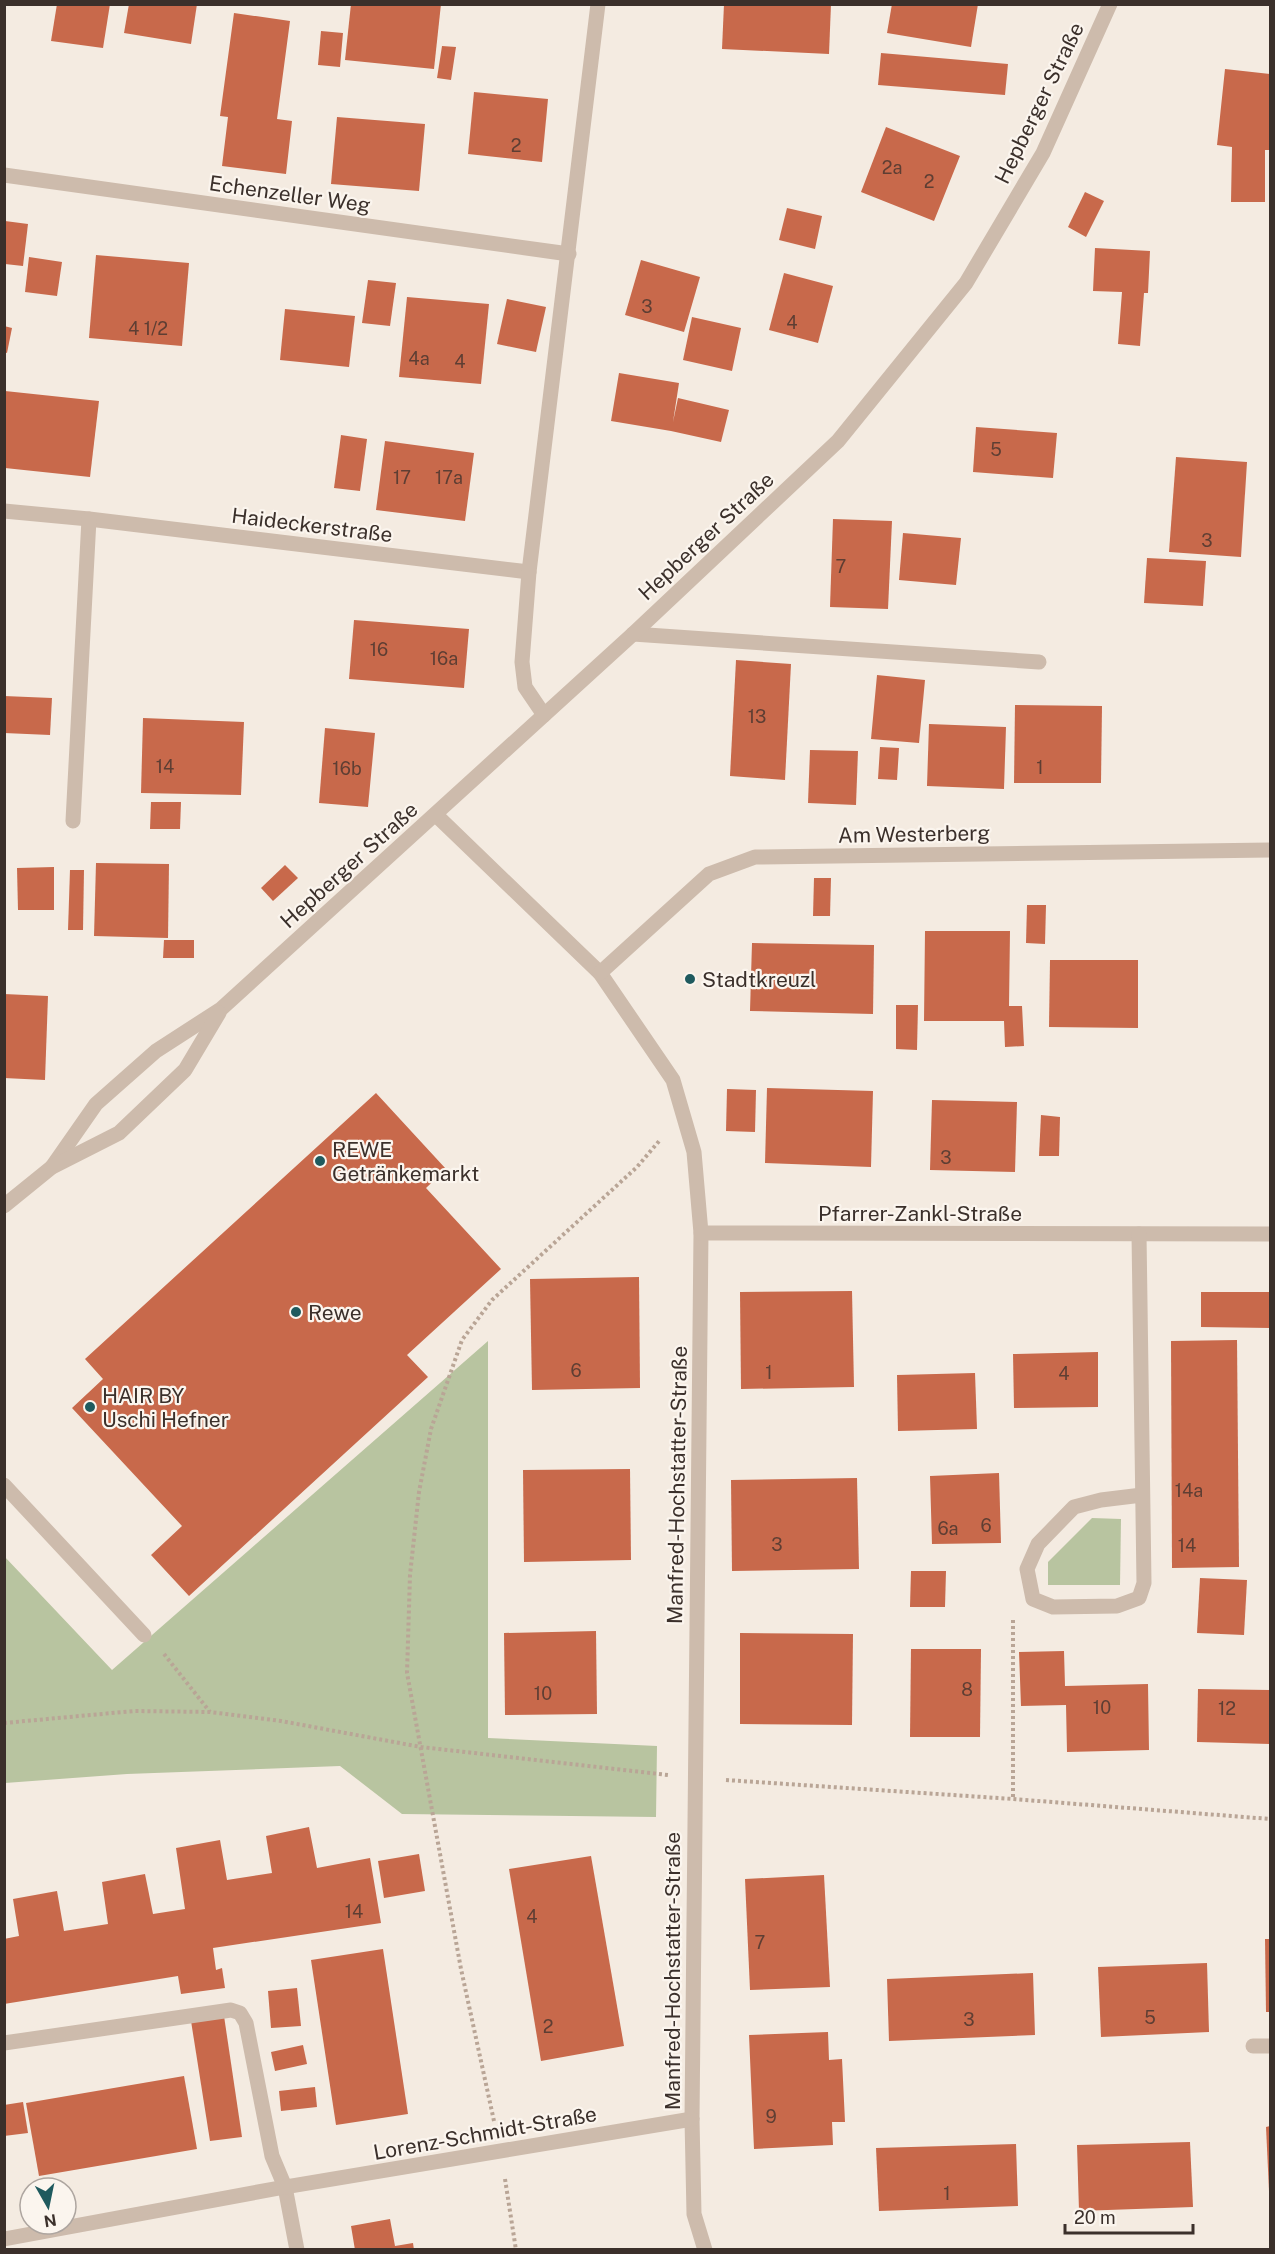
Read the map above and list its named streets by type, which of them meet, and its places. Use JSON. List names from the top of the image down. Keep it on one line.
{"streets":{"street":["Hepberger Straße","Echenzeller Weg","Haideckerstraße","Am Westerberg","Pfarrer-Zankl-Straße","Manfred-Hochstatter-Straße","Lorenz-Schmidt-Straße"]},"crossings":[["Hepberger Straße","Manfred-Hochstatter-Straße"],["Am Westerberg","Manfred-Hochstatter-Straße"],["Pfarrer-Zankl-Straße","Manfred-Hochstatter-Straße"],["Manfred-Hochstatter-Straße","Lorenz-Schmidt-Straße"]],"places":["Stadtkreuzl","REWE Getränkemarkt","Rewe","HAIR BY Uschi Hefner"],"house_numbers":["2","2a","2","3","4","4 1/2","4a","4","5","17","17a","3","7","16","16a","13","14","1","16b","3","6","1","4","14a","6","6a","3","14","8","10","10","12","14","4","7","5","3","2","9","1"],"scale_bar":"20 m","north":"bottom"}
